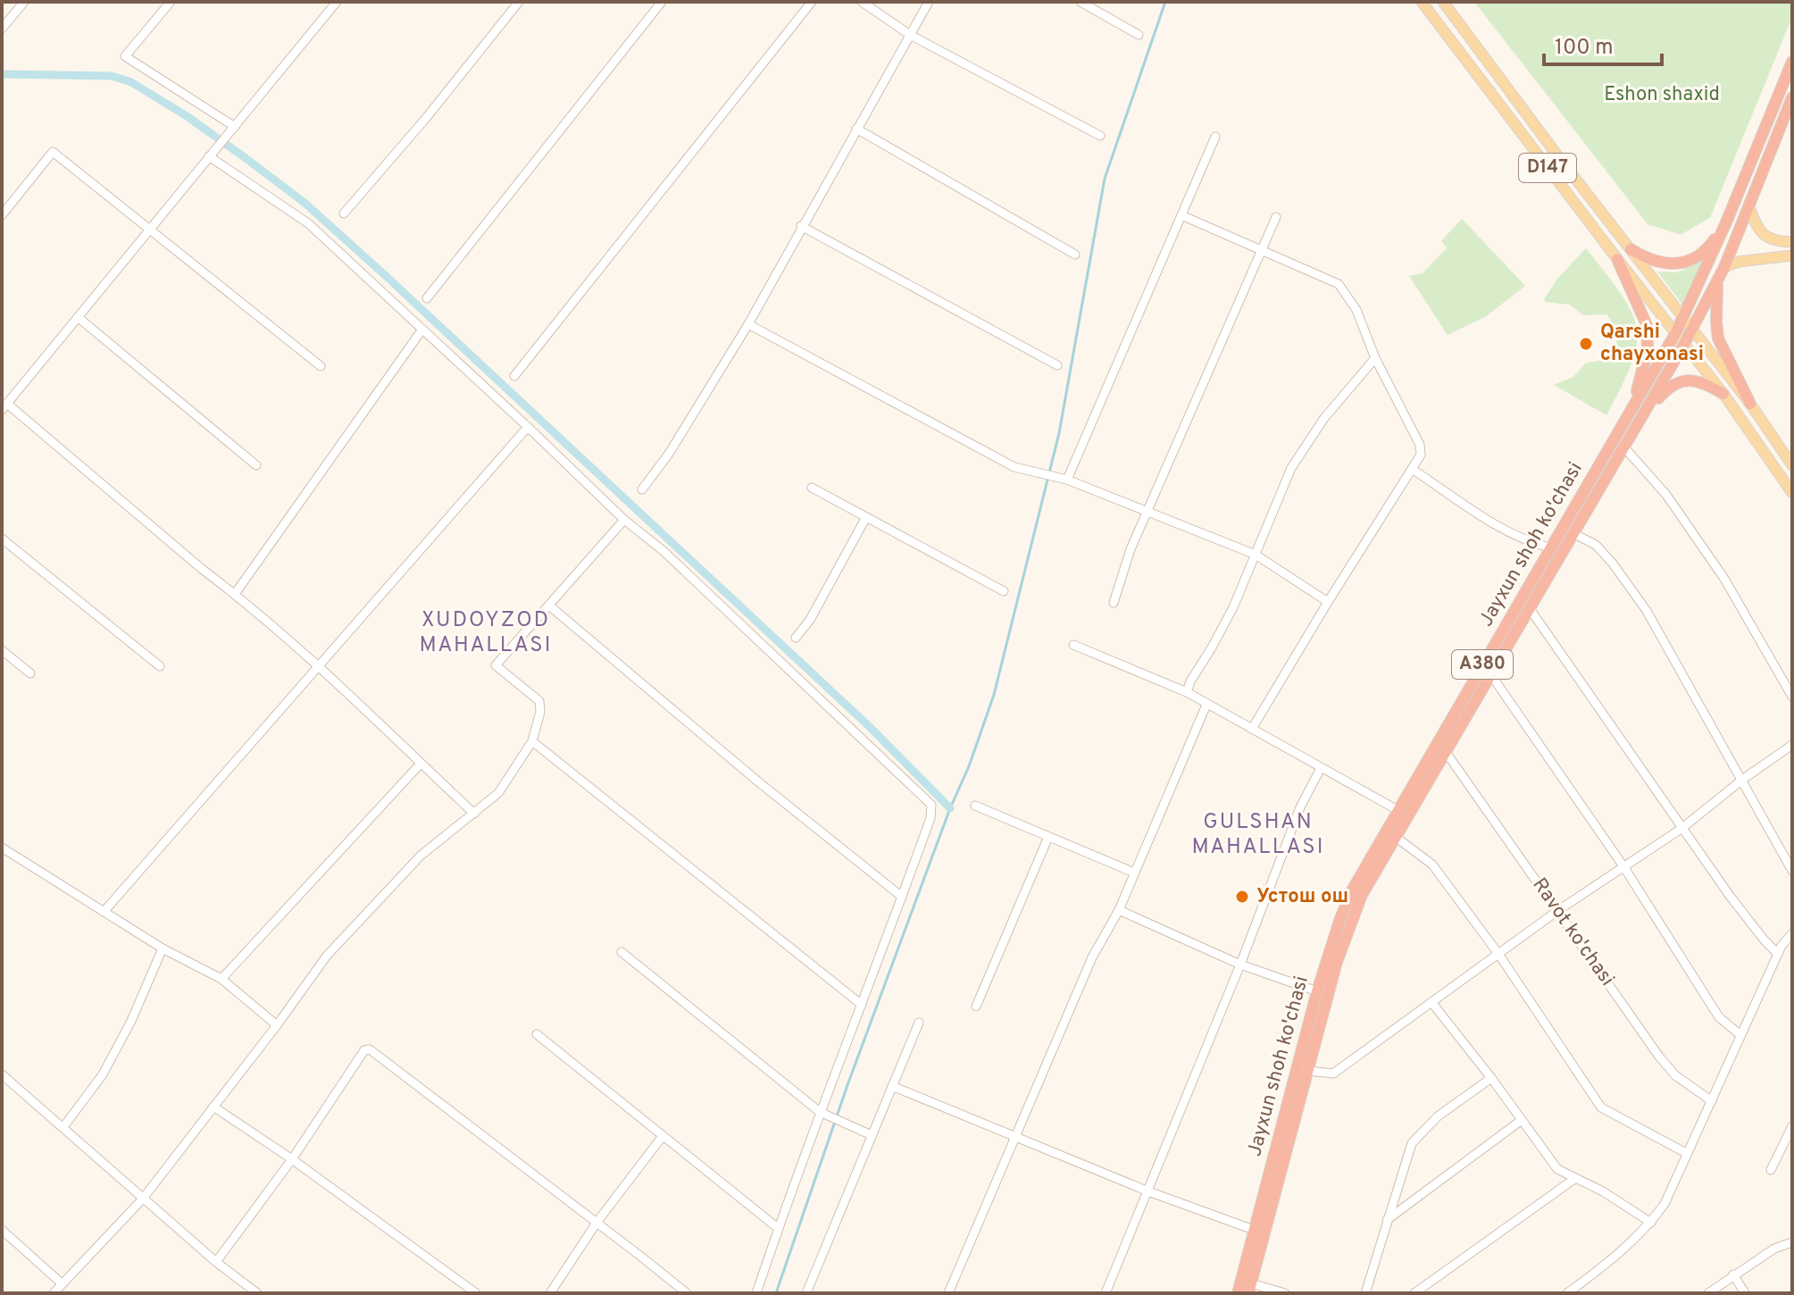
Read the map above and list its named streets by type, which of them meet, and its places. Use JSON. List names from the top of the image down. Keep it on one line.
{"streets":{"highway":["Jayxun shoh ko'chasi","A380"],"main road":["D147"],"street":["Ravot ko'chasi"]},"crossings":[["D147","Jayxun shoh ko'chasi"],["Jayxun shoh ko'chasi","Ravot ko'chasi"]],"districts":["XUDOYZOD MAHALLASI","GULSHAN MAHALLASI"],"parks":["Eshon shaxid"],"places":["Qarshi chayxonasi","Устош ош"],"scale_bar":"100 m"}
